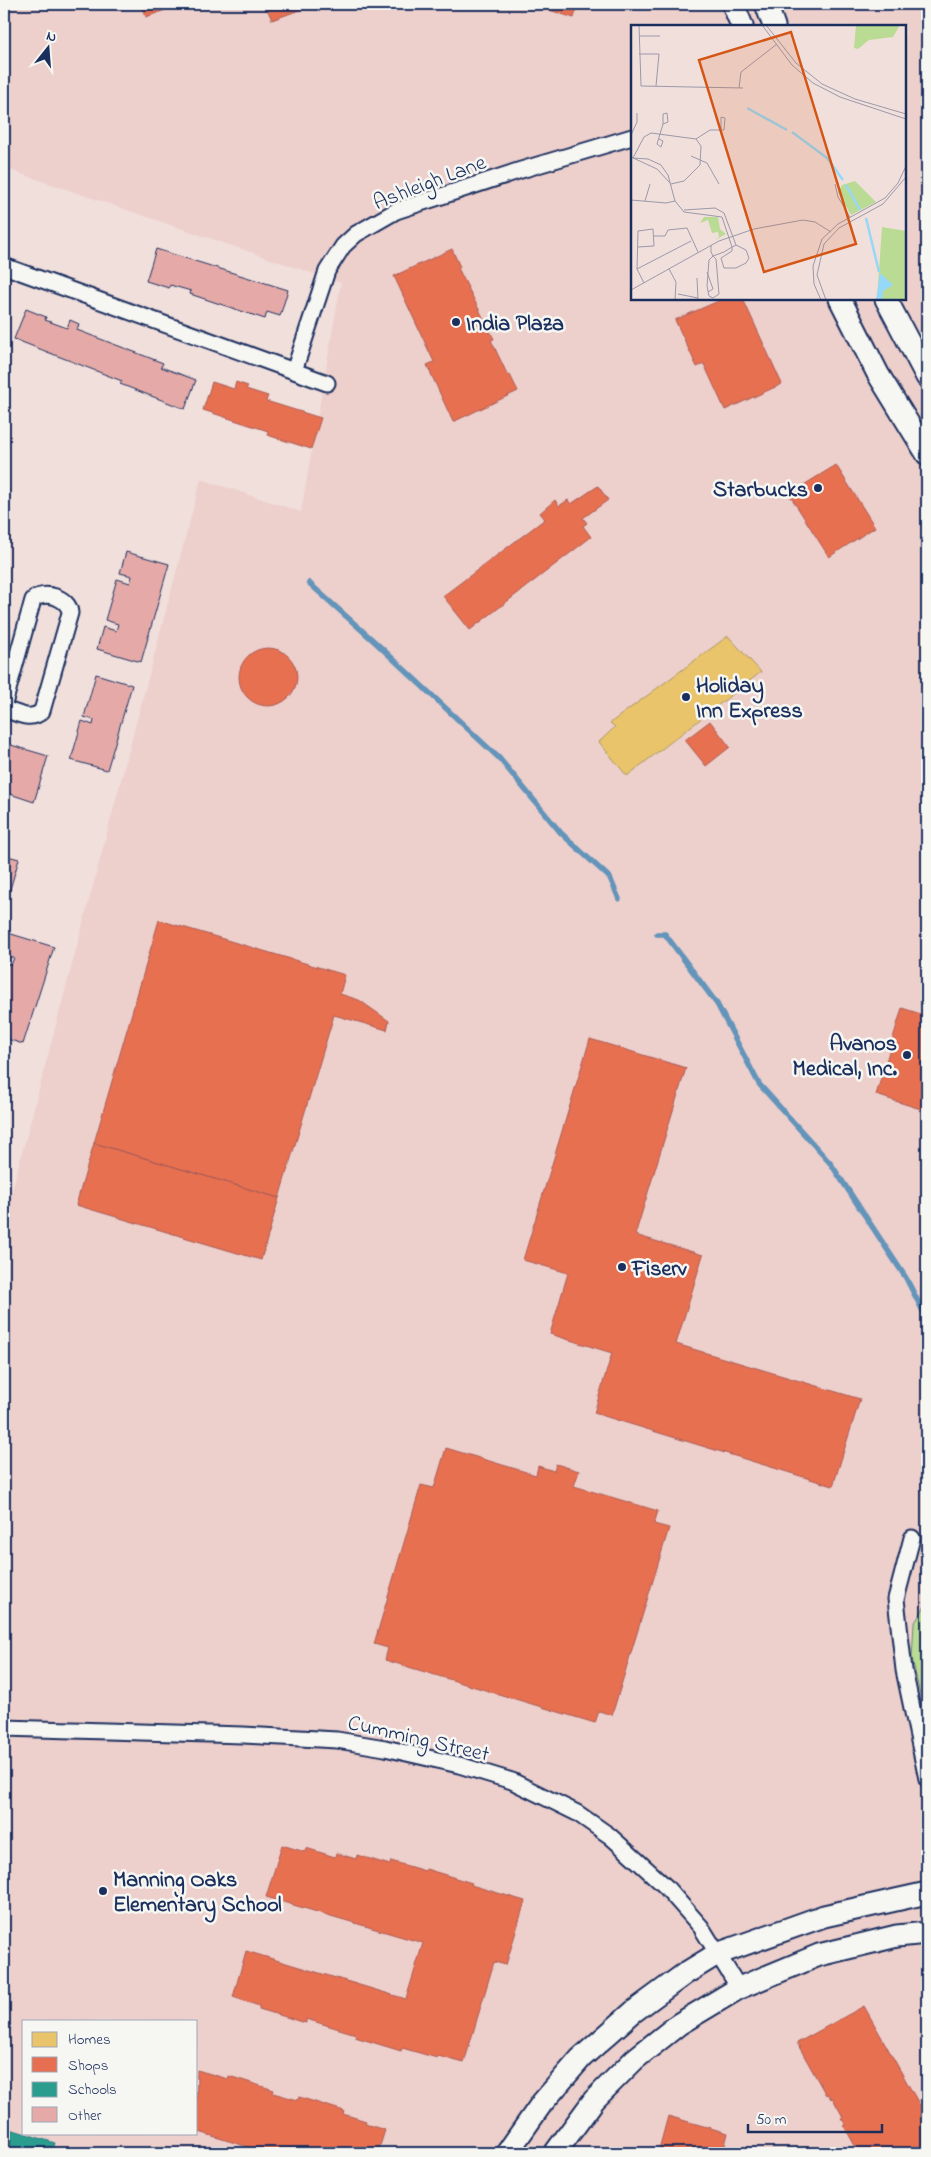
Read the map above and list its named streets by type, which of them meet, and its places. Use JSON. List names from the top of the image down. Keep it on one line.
{"streets":{"street":["Ashleigh Lane","Cumming Street"]},"places":["India Plaza","Starbucks","Holiday Inn Express","Avanos Medical, Inc.","Fiserv","Manning Oaks Elementary School"],"legend":["Homes","Shops","Schools","Other"],"scale_bar":"50 m","north":"top"}
